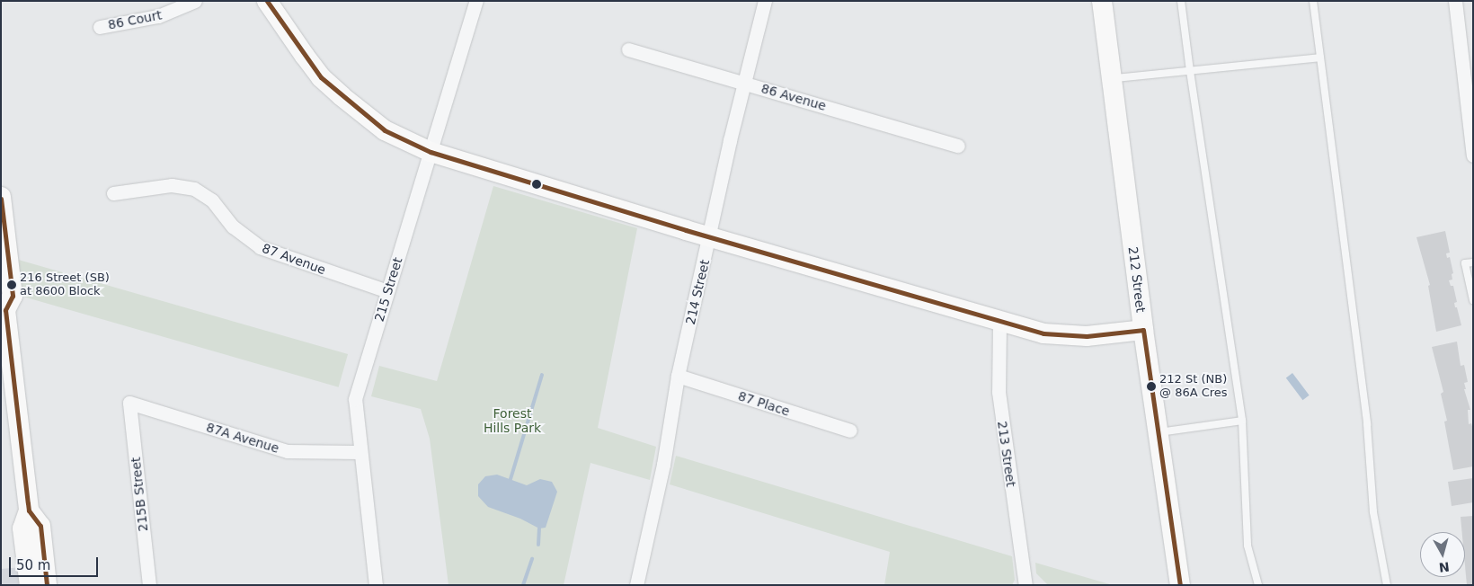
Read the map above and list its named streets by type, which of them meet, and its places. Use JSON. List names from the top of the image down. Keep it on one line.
{"streets":{"street":["86 Court","86 Avenue","87 Avenue","212 Street","215 Street","214 Street","87 Place","87A Avenue","213 Street","215B Street"]},"crossings":[["86 Avenue","214 Street"],["87 Avenue","215 Street"],["215 Street","87A Avenue"],["214 Street","87 Place"],["87A Avenue","215B Street"]],"parks":["Forest Hills Park"],"places":["216 Street (SB) at 8600 Block","212 St (NB) @ 86A Cres"],"scale_bar":"50 m","north":"bottom"}
